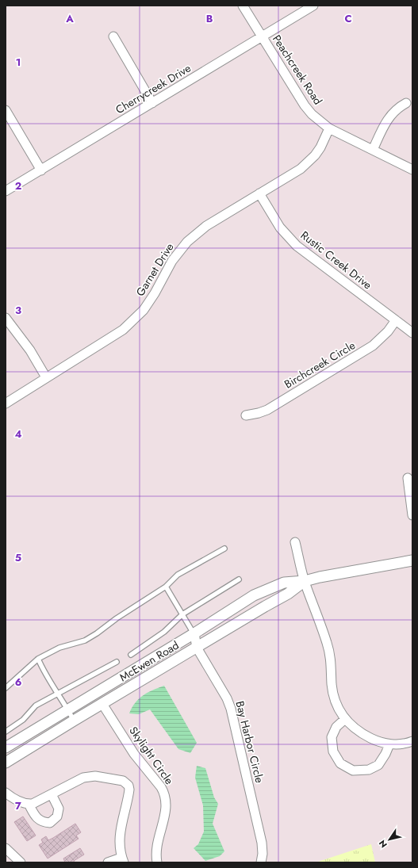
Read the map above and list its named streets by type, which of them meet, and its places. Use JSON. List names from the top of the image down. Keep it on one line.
{"streets":{"street":["Peachcreek Road","Cherrycreek Drive","Rustic Creek Drive","Garnet Drive","Birchcreek Circle","McEwen Road","Bay Harbor Circle","Skylight Circle"]},"crossings":[["Peachcreek Road","Cherrycreek Drive"],["Peachcreek Road","Garnet Drive"],["Rustic Creek Drive","Garnet Drive"],["Rustic Creek Drive","Birchcreek Circle"],["McEwen Road","Bay Harbor Circle"],["McEwen Road","Skylight Circle"]],"north":"bottom left","grid":{"columns":["A","B","C"],"rows":["1","2","3","4","5","6","7"]}}
